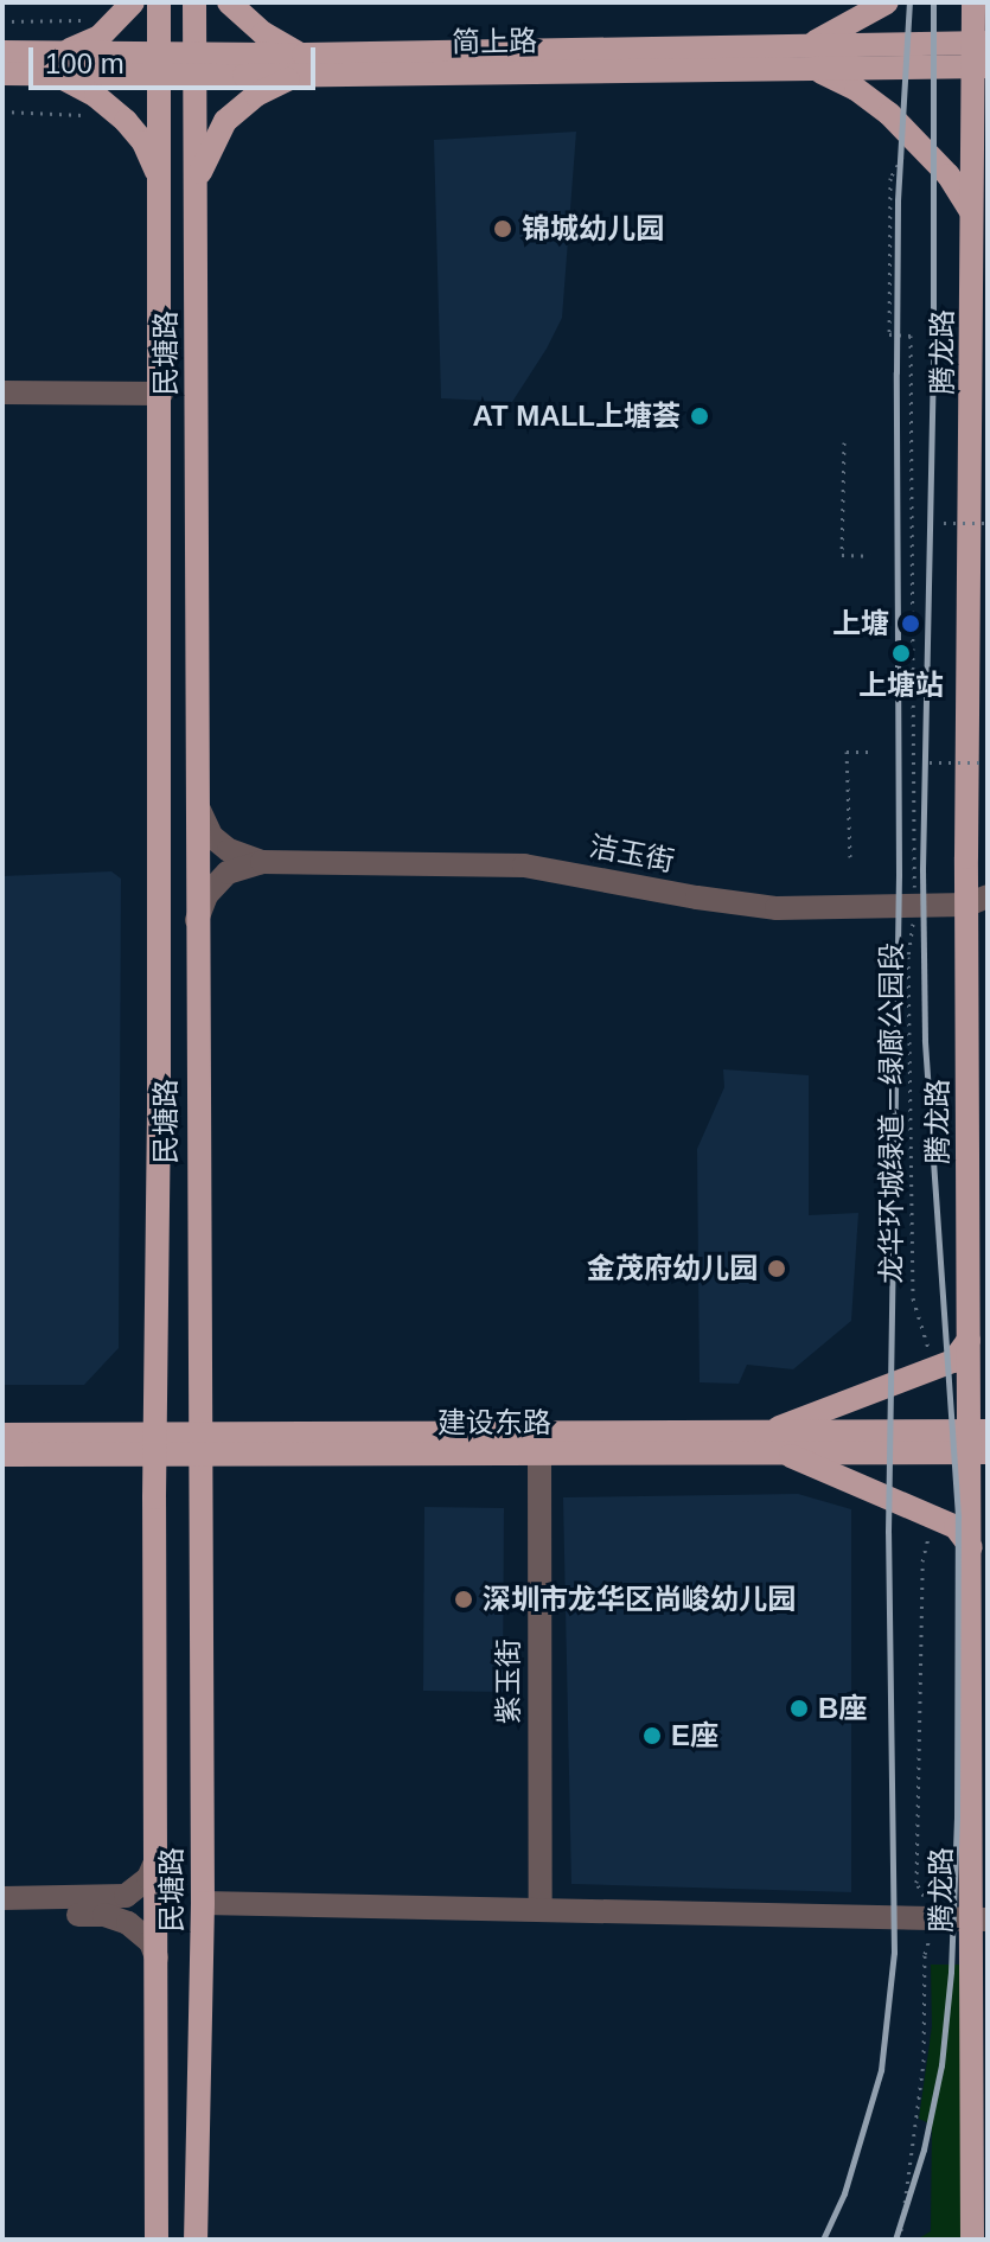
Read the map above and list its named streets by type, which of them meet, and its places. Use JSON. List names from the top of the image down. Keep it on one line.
{"streets":{"main road":["简上路","腾龙路","民塘路","建设东路"],"street":["洁玉街","紫玉街"],"path":["龙华环城绿道－绿廊公园段"]},"crossings":[["简上路","腾龙路"],["简上路","民塘路"],["腾龙路","洁玉街"],["腾龙路","建设东路"],["民塘路","建设东路"],["建设东路","紫玉街"]],"places":["锦城幼儿园","AT MALL上塘荟","上塘","上塘站","金茂府幼儿园","深圳市龙华区尚峻幼儿园","B座","E座"],"scale_bar":"100 m"}
